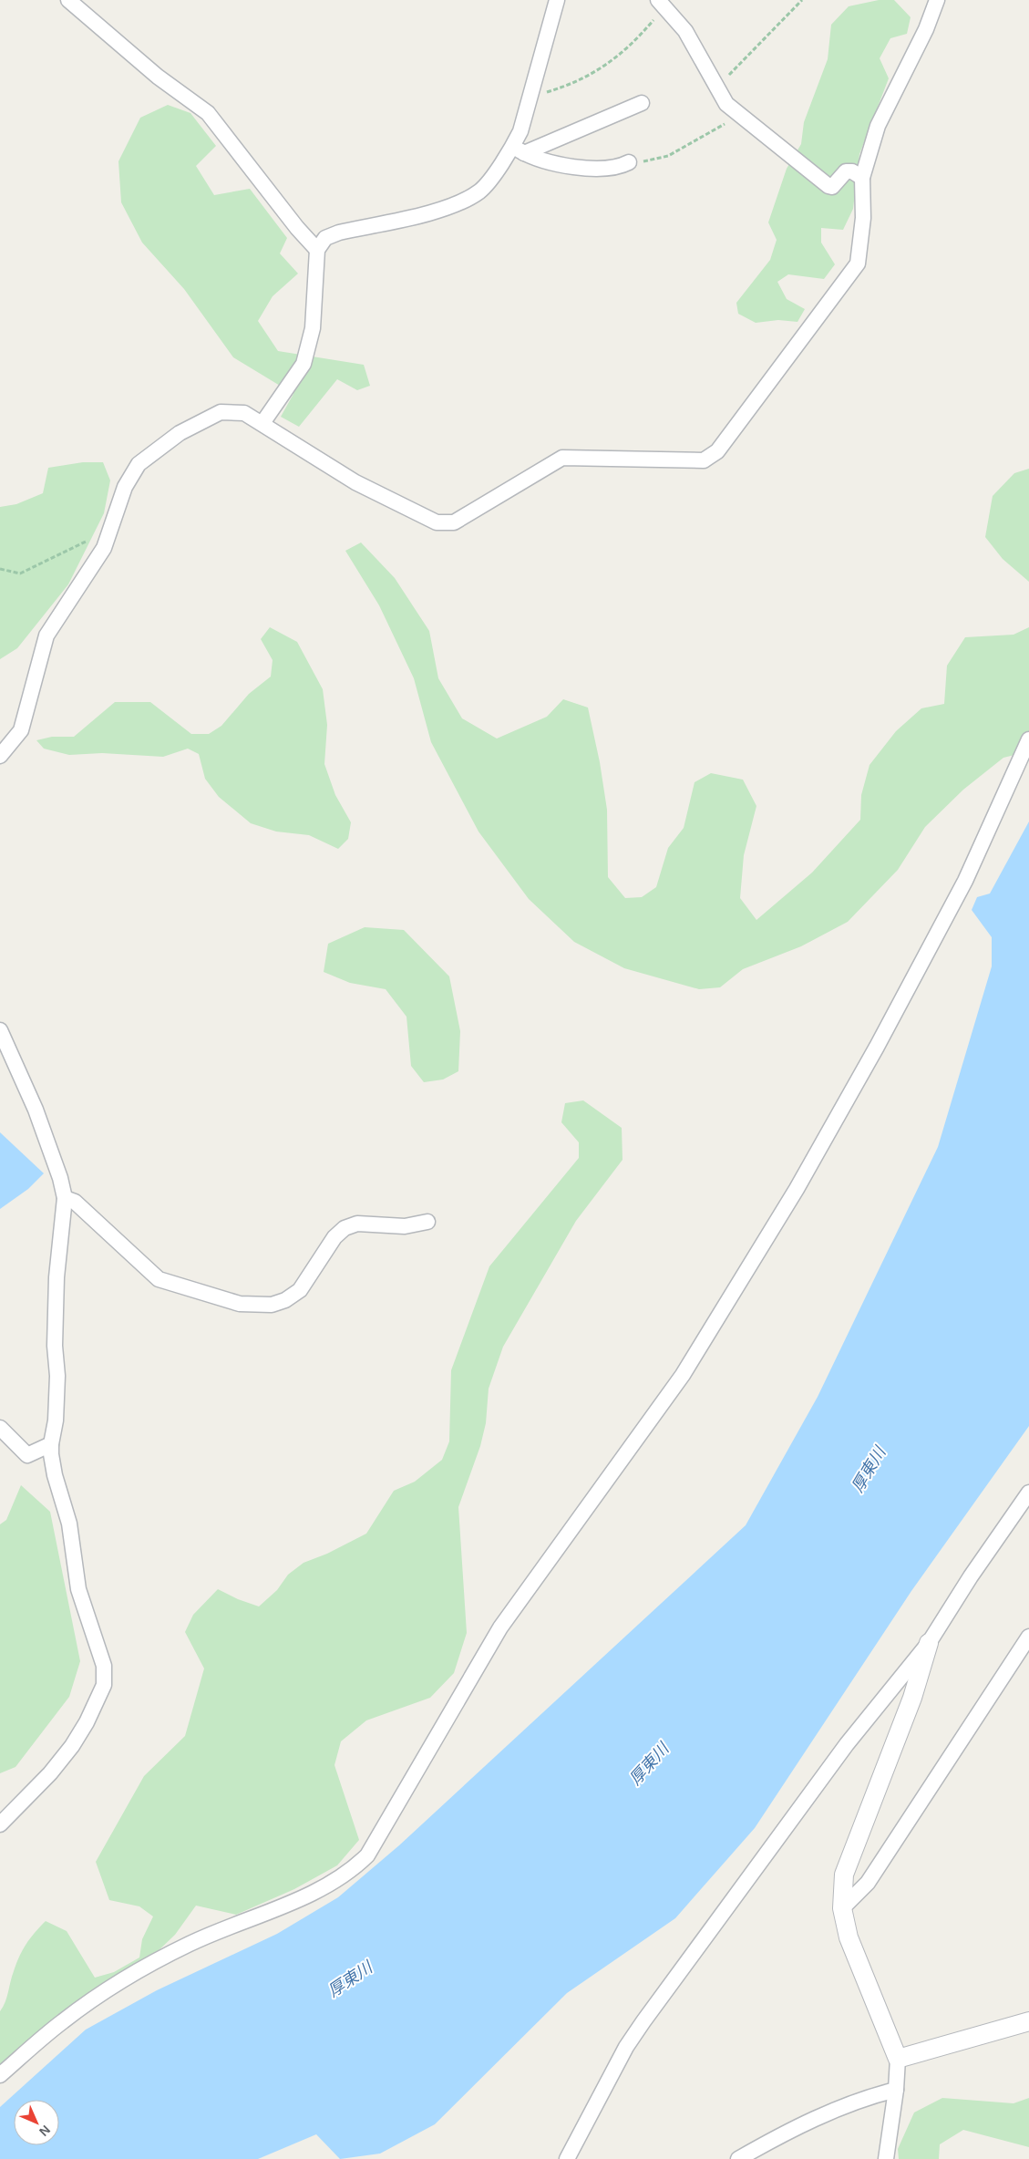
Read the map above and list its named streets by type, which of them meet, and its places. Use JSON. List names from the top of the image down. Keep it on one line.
{"water":["厚東川"],"north":"bottom right"}
